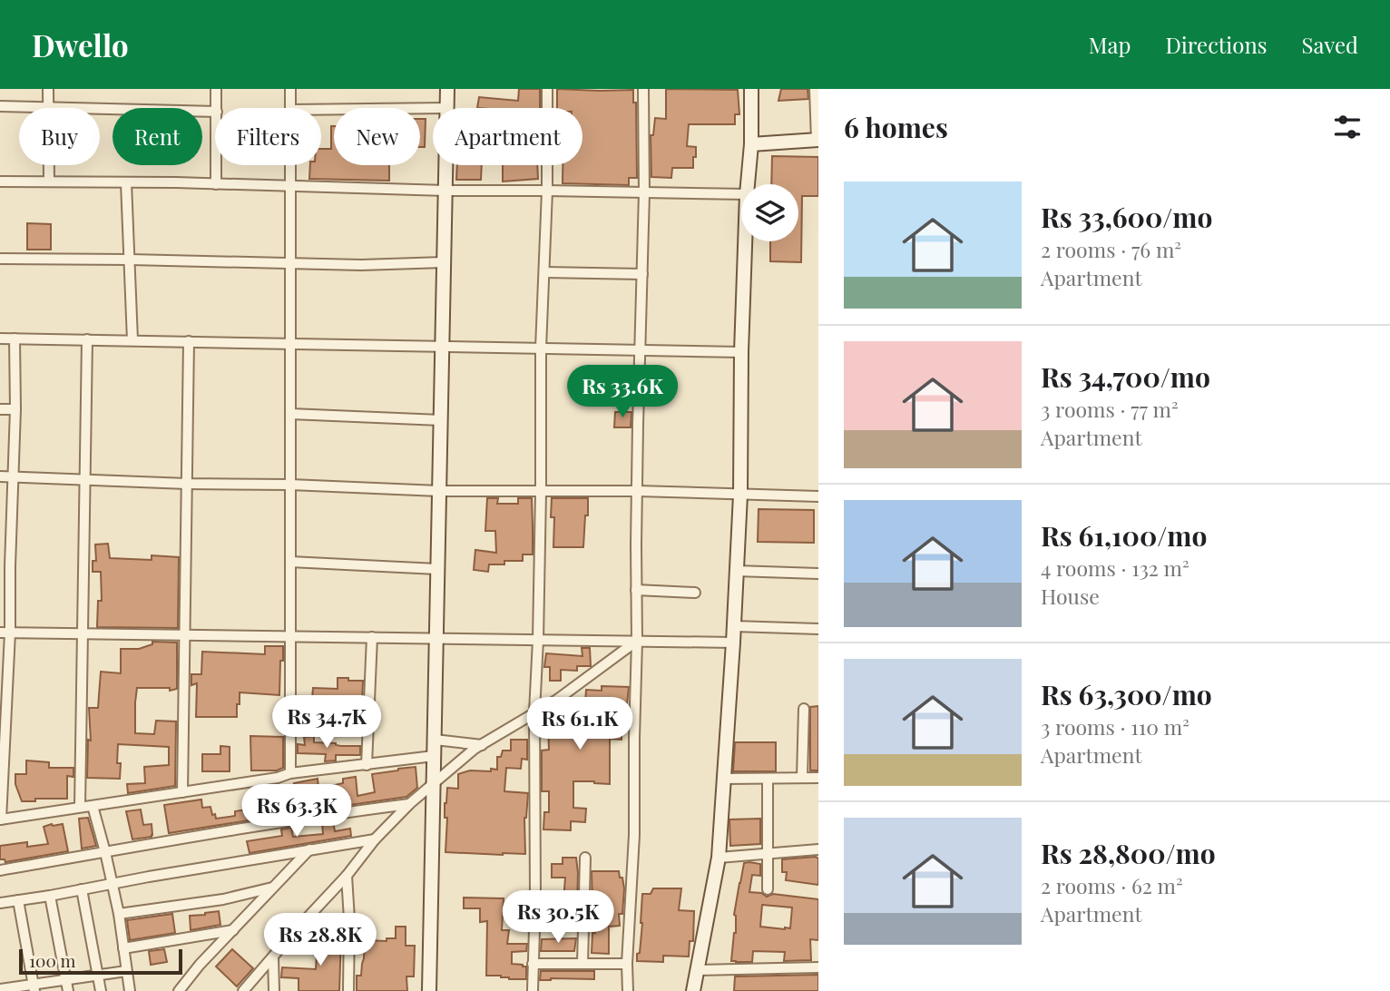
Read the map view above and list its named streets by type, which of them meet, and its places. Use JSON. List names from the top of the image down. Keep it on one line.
{"scale_bar":"100 m","page":{"header":"Dwello","nav":["Map","Directions","Saved"],"heading":"6 homes","chip":["Buy","Rent","Filters","New","Apartment"],"list":[{"name":"Rs 33,600/mo","note":"2 rooms · 76 m² · Apartment"},{"name":"Rs 34,700/mo","note":"3 rooms · 77 m² · Apartment"},{"name":"Rs 61,100/mo","note":"4 rooms · 132 m² · House"},{"name":"Rs 63,300/mo","note":"3 rooms · 110 m² · Apartment"},{"name":"Rs 28,800/mo","note":"2 rooms · 62 m² · Apartment"}],"price":["Rs 33.6K","Rs 34.7K","Rs 61.1K","Rs 63.3K","Rs 30.5K","Rs 28.8K"],"scale":"100 m"}}
